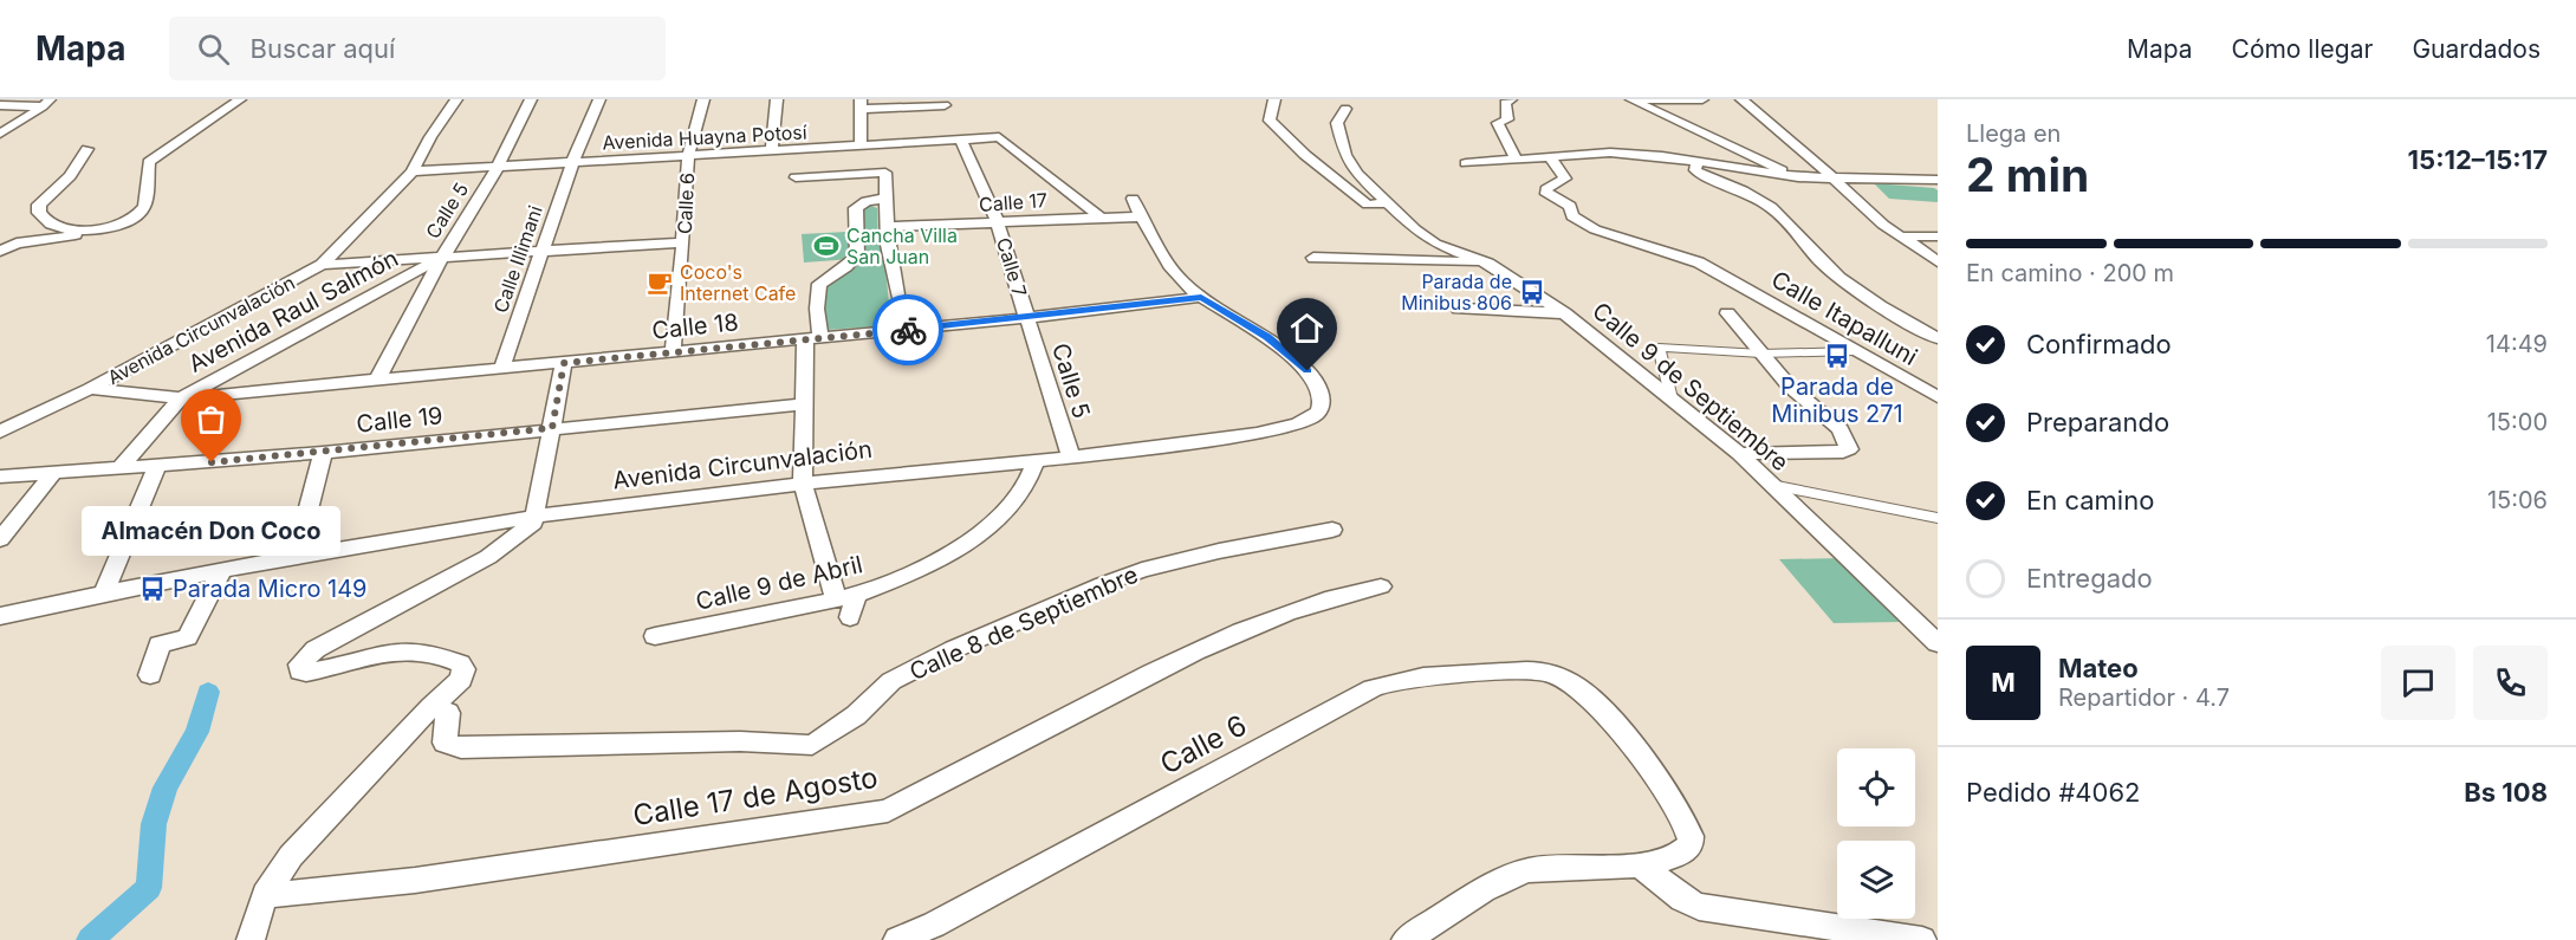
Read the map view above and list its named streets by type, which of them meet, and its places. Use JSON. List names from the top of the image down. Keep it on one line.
{"streets":{"street":["Avenida Huayna Potosí","Calle 17","Calle 6","Calle 5","Calle Illimani","Calle 7","Avenida Raul Salmón","Calle Itapalluni","Calle 18","Avenida Circunvalación","Calle 9 de Septiembre","Calle 19","Calle 9 de Abril","Calle 8 de Septiembre","Calle 17 de Agosto"]},"crossings":[["Avenida Huayna Potosí","Calle 17"],["Avenida Huayna Potosí","Calle 6"],["Avenida Huayna Potosí","Calle 5"],["Avenida Huayna Potosí","Calle Illimani"],["Avenida Huayna Potosí","Calle 7"],["Avenida Huayna Potosí","Avenida Circunvalación"],["Calle 17","Calle 7"],["Calle 6","Calle 18"],["Calle 5","Calle 7"],["Calle 5","Avenida Raul Salmón"],["Calle 5","Calle 18"],["Calle 5","Avenida Circunvalación"],["Calle Illimani","Calle 18"],["Calle 7","Calle 18"],["Avenida Raul Salmón","Calle 18"],["Avenida Raul Salmón","Calle 19"],["Calle 18","Avenida Circunvalación"],["Avenida Circunvalación","Calle 9 de Abril"]],"places":{"sports":["Cancha Villa San Juan"],"cafe":["Coco's Internet Cafe"],"bus stop":["Parada de Minibus 806","Parada de Minibus 271","Parada Micro 149"],"other":["Almacén Don Coco"]},"page":{"header":"Mapa","search":"Buscar aquí","nav":["Mapa","Cómo llegar","Guardados"],"heading":["2 min","Llega en","15:12–15:17"],"panel":["Mateo","Repartidor · 4.7","Pedido #4062","Bs 108"],"bar":"En camino · 200 m","list":[["Confirmado","14:49"],["Preparando","15:00"],["En camino","15:06"],"Entregado"],"bubble":"Almacén Don Coco","round":"M"}}
